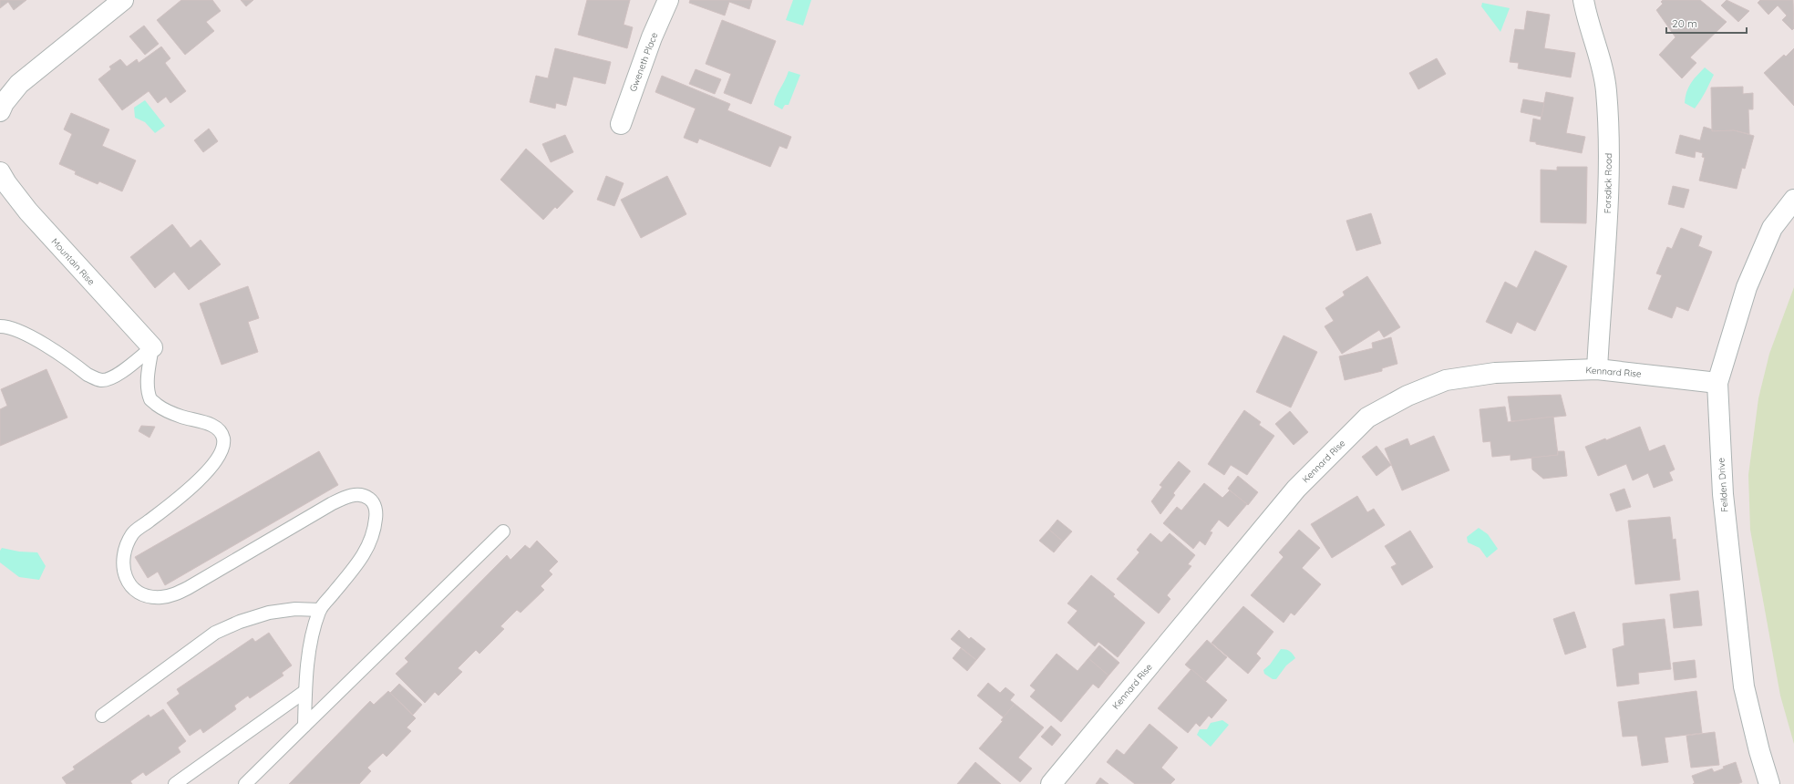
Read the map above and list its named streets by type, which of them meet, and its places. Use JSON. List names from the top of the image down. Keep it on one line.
{"streets":{"street":["Gweneth Place","Forsdick Road","Mountain Rise","Kennard Rise","Feilden Drive"]},"crossings":[["Forsdick Road","Kennard Rise"],["Kennard Rise","Feilden Drive"]],"scale_bar":"20 m"}
